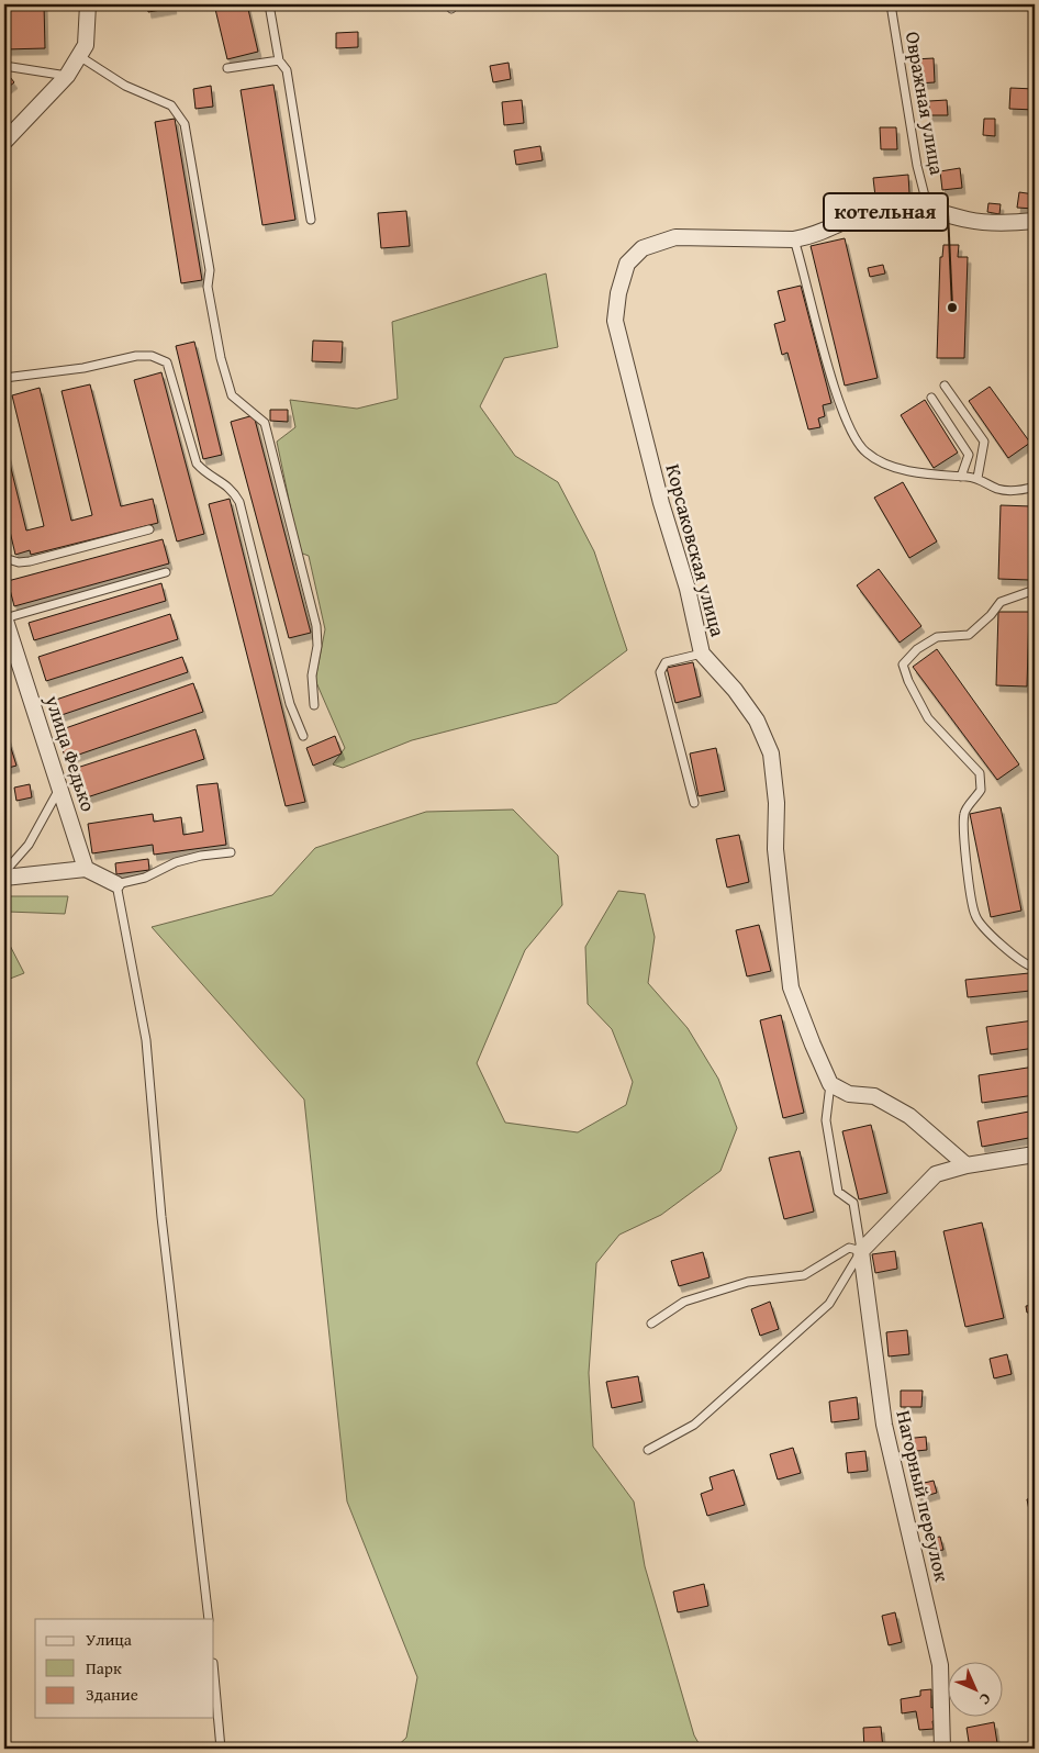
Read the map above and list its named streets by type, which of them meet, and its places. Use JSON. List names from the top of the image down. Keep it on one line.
{"streets":{"street":["Корсаковская улица","улица Федько","Нагорный переулок"],"lane":["Овражная улица"]},"places":["котельная"],"legend":["Улица","Парк","Здание"],"north":"bottom right"}
